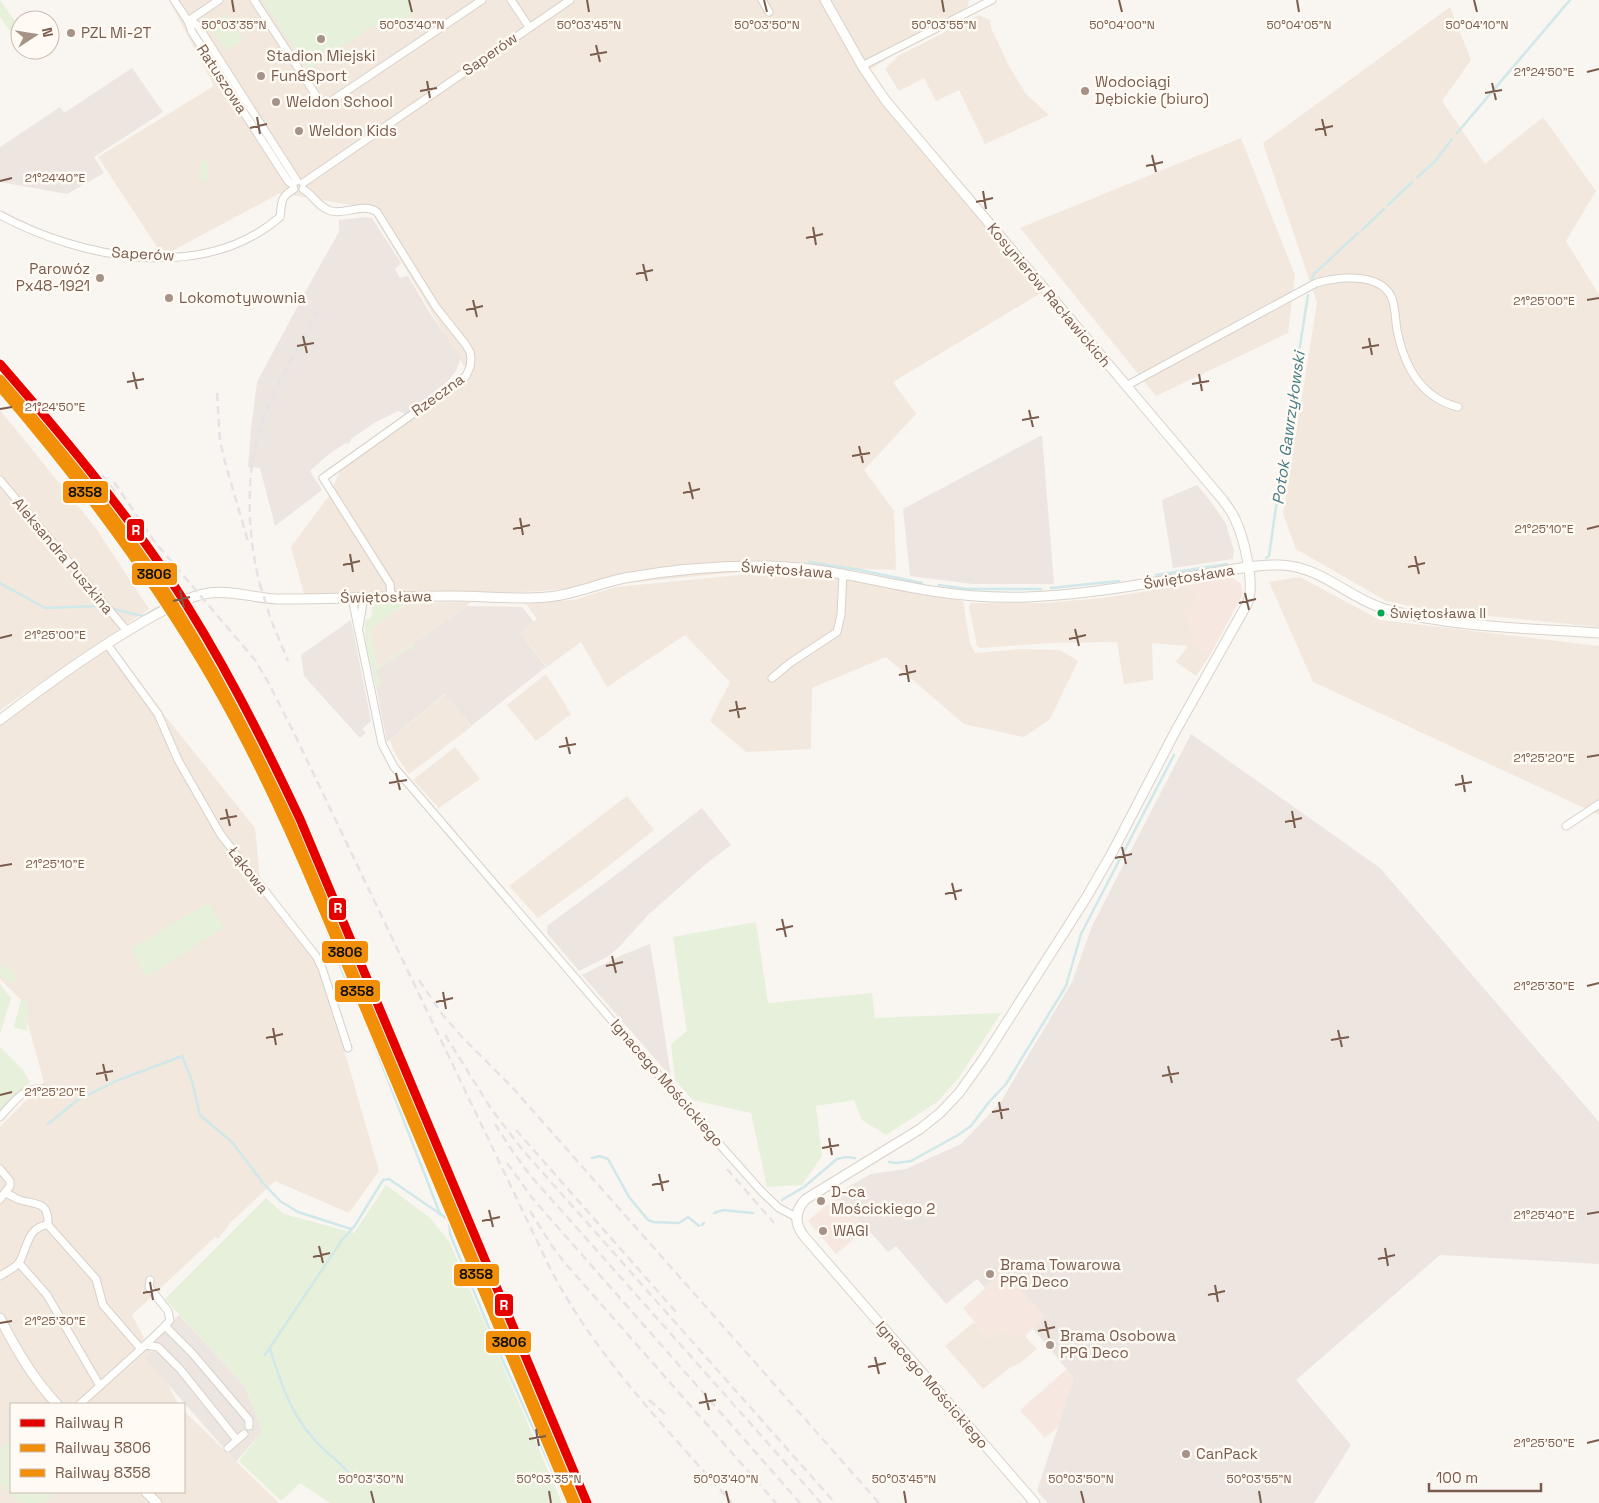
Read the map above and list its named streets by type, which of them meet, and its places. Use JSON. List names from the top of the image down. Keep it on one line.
{"streets":{"street":["Saperów","Ratuszowa","Kosynierów Racławickich","Rzeczna","Aleksandra Puszkina","Świętosława","Łąkowa","Ignacego Mościckiego"]},"crossings":[["Saperów","Ratuszowa"],["Saperów","Rzeczna"],["Ratuszowa","Rzeczna"],["Kosynierów Racławickich","Świętosława"],["Kosynierów Racławickich","Ignacego Mościckiego"],["Rzeczna","Świętosława"],["Aleksandra Puszkina","Świętosława"],["Świętosława","Łąkowa"],["Świętosława","Ignacego Mościckiego"]],"water":["Potok Gawrzyłowski"],"places":["PZL Mi-2T","Stadion Miejski","Fun&Sport","Wodociągi Dębickie (biuro)","Weldon School","Weldon Kids","Parowóz Px48-1921","Lokomotywownia","Świętosława II","D-ca Mościckiego 2","WAGI","Brama Towarowa PPG Deco","Brama Osobowa PPG Deco","CanPack"],"lines":["rail line R","rail line 3806","rail line 8358"],"legend":["Railway R","Railway 3806","Railway 8358"],"scale_bar":"100 m","north":"right","coordinates":["50°03'35\"N","50°03'40\"N","50°03'45\"N","50°03'50\"N","50°03'55\"N","50°04'00\"N","50°04'05\"N","50°04'10\"N","21°24'50\"E","21°24'40\"E","21°25'00\"E","21°25'10\"E","21°25'20\"E","21°25'30\"E","21°25'40\"E","21°25'50\"E","50°03'30\"N"]}
